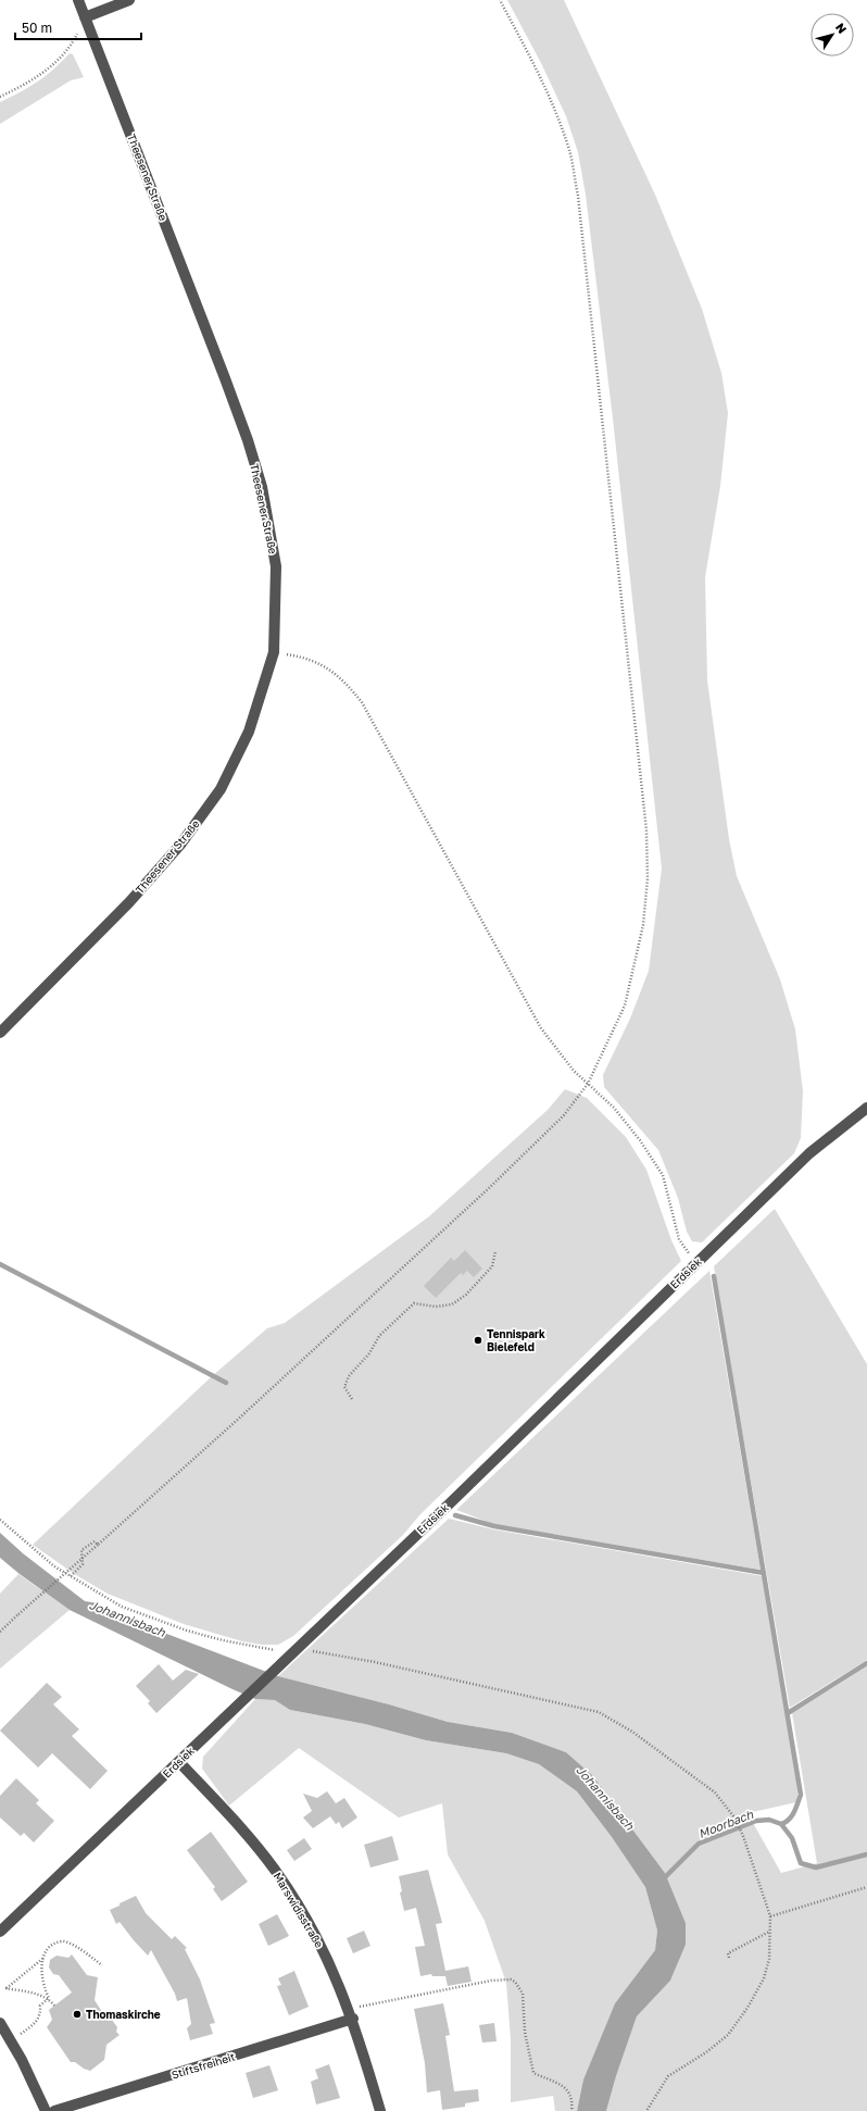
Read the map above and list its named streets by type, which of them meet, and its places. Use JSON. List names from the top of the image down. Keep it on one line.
{"streets":{"street":["Theesener Straße","Erdsiek","Marswidisstraße","Stiftsfreiheit"]},"crossings":[["Erdsiek","Marswidisstraße"],["Marswidisstraße","Stiftsfreiheit"]],"water":["Johannisbach","Moorbach"],"places":["Tennispark Bielefeld","Thomaskirche"],"scale_bar":"50 m","north":"top right"}
